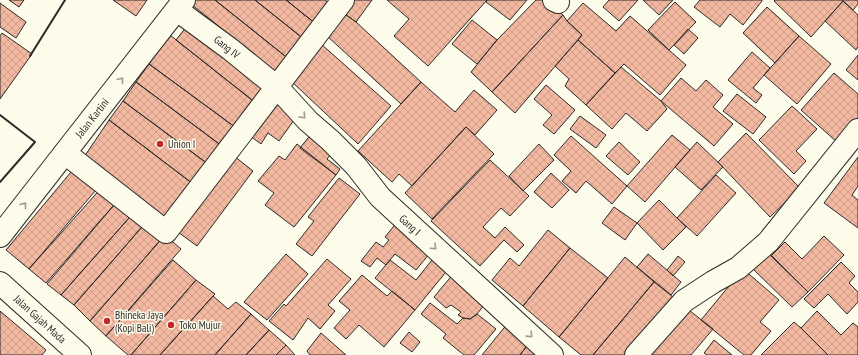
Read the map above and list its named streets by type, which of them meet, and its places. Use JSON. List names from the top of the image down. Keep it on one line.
{"streets":{"street":["Gang IV","Jalan Kartini","Gang I","Jalan Gajah Mada"]},"crossings":[["Gang IV","Jalan Kartini"],["Gang IV","Gang I"]],"one_way":["Jalan Kartini","Gang I"],"places":["Union I","Bhineka Jaya (Kopi Bali)","Toko Mujur"]}
